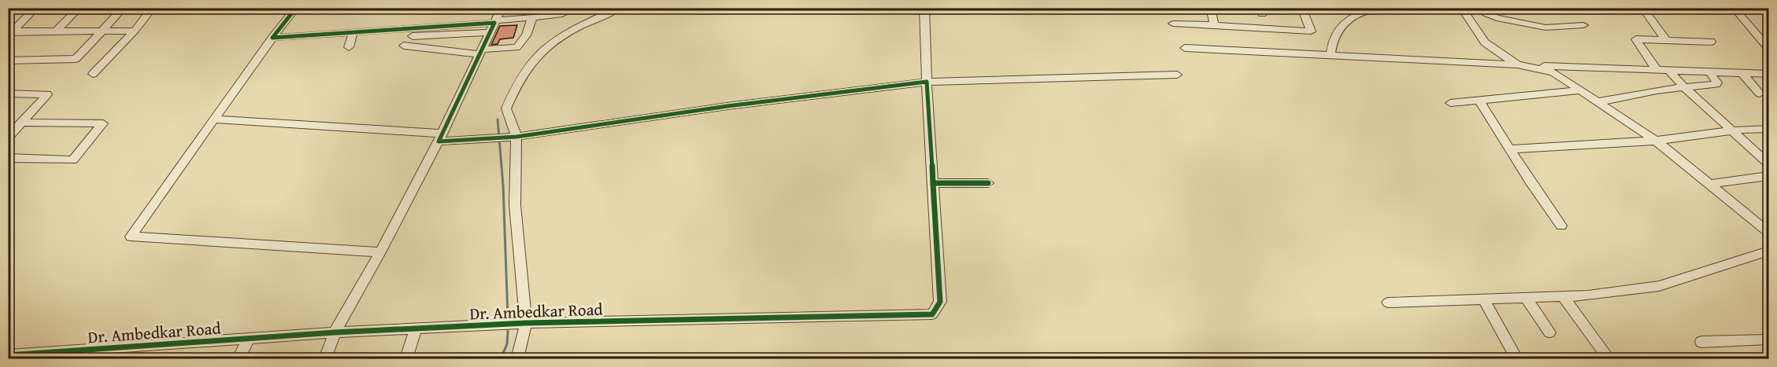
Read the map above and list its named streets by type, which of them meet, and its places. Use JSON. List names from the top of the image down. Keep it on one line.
{"streets":{"street":["Dr. Ambedkar Road"]}}
